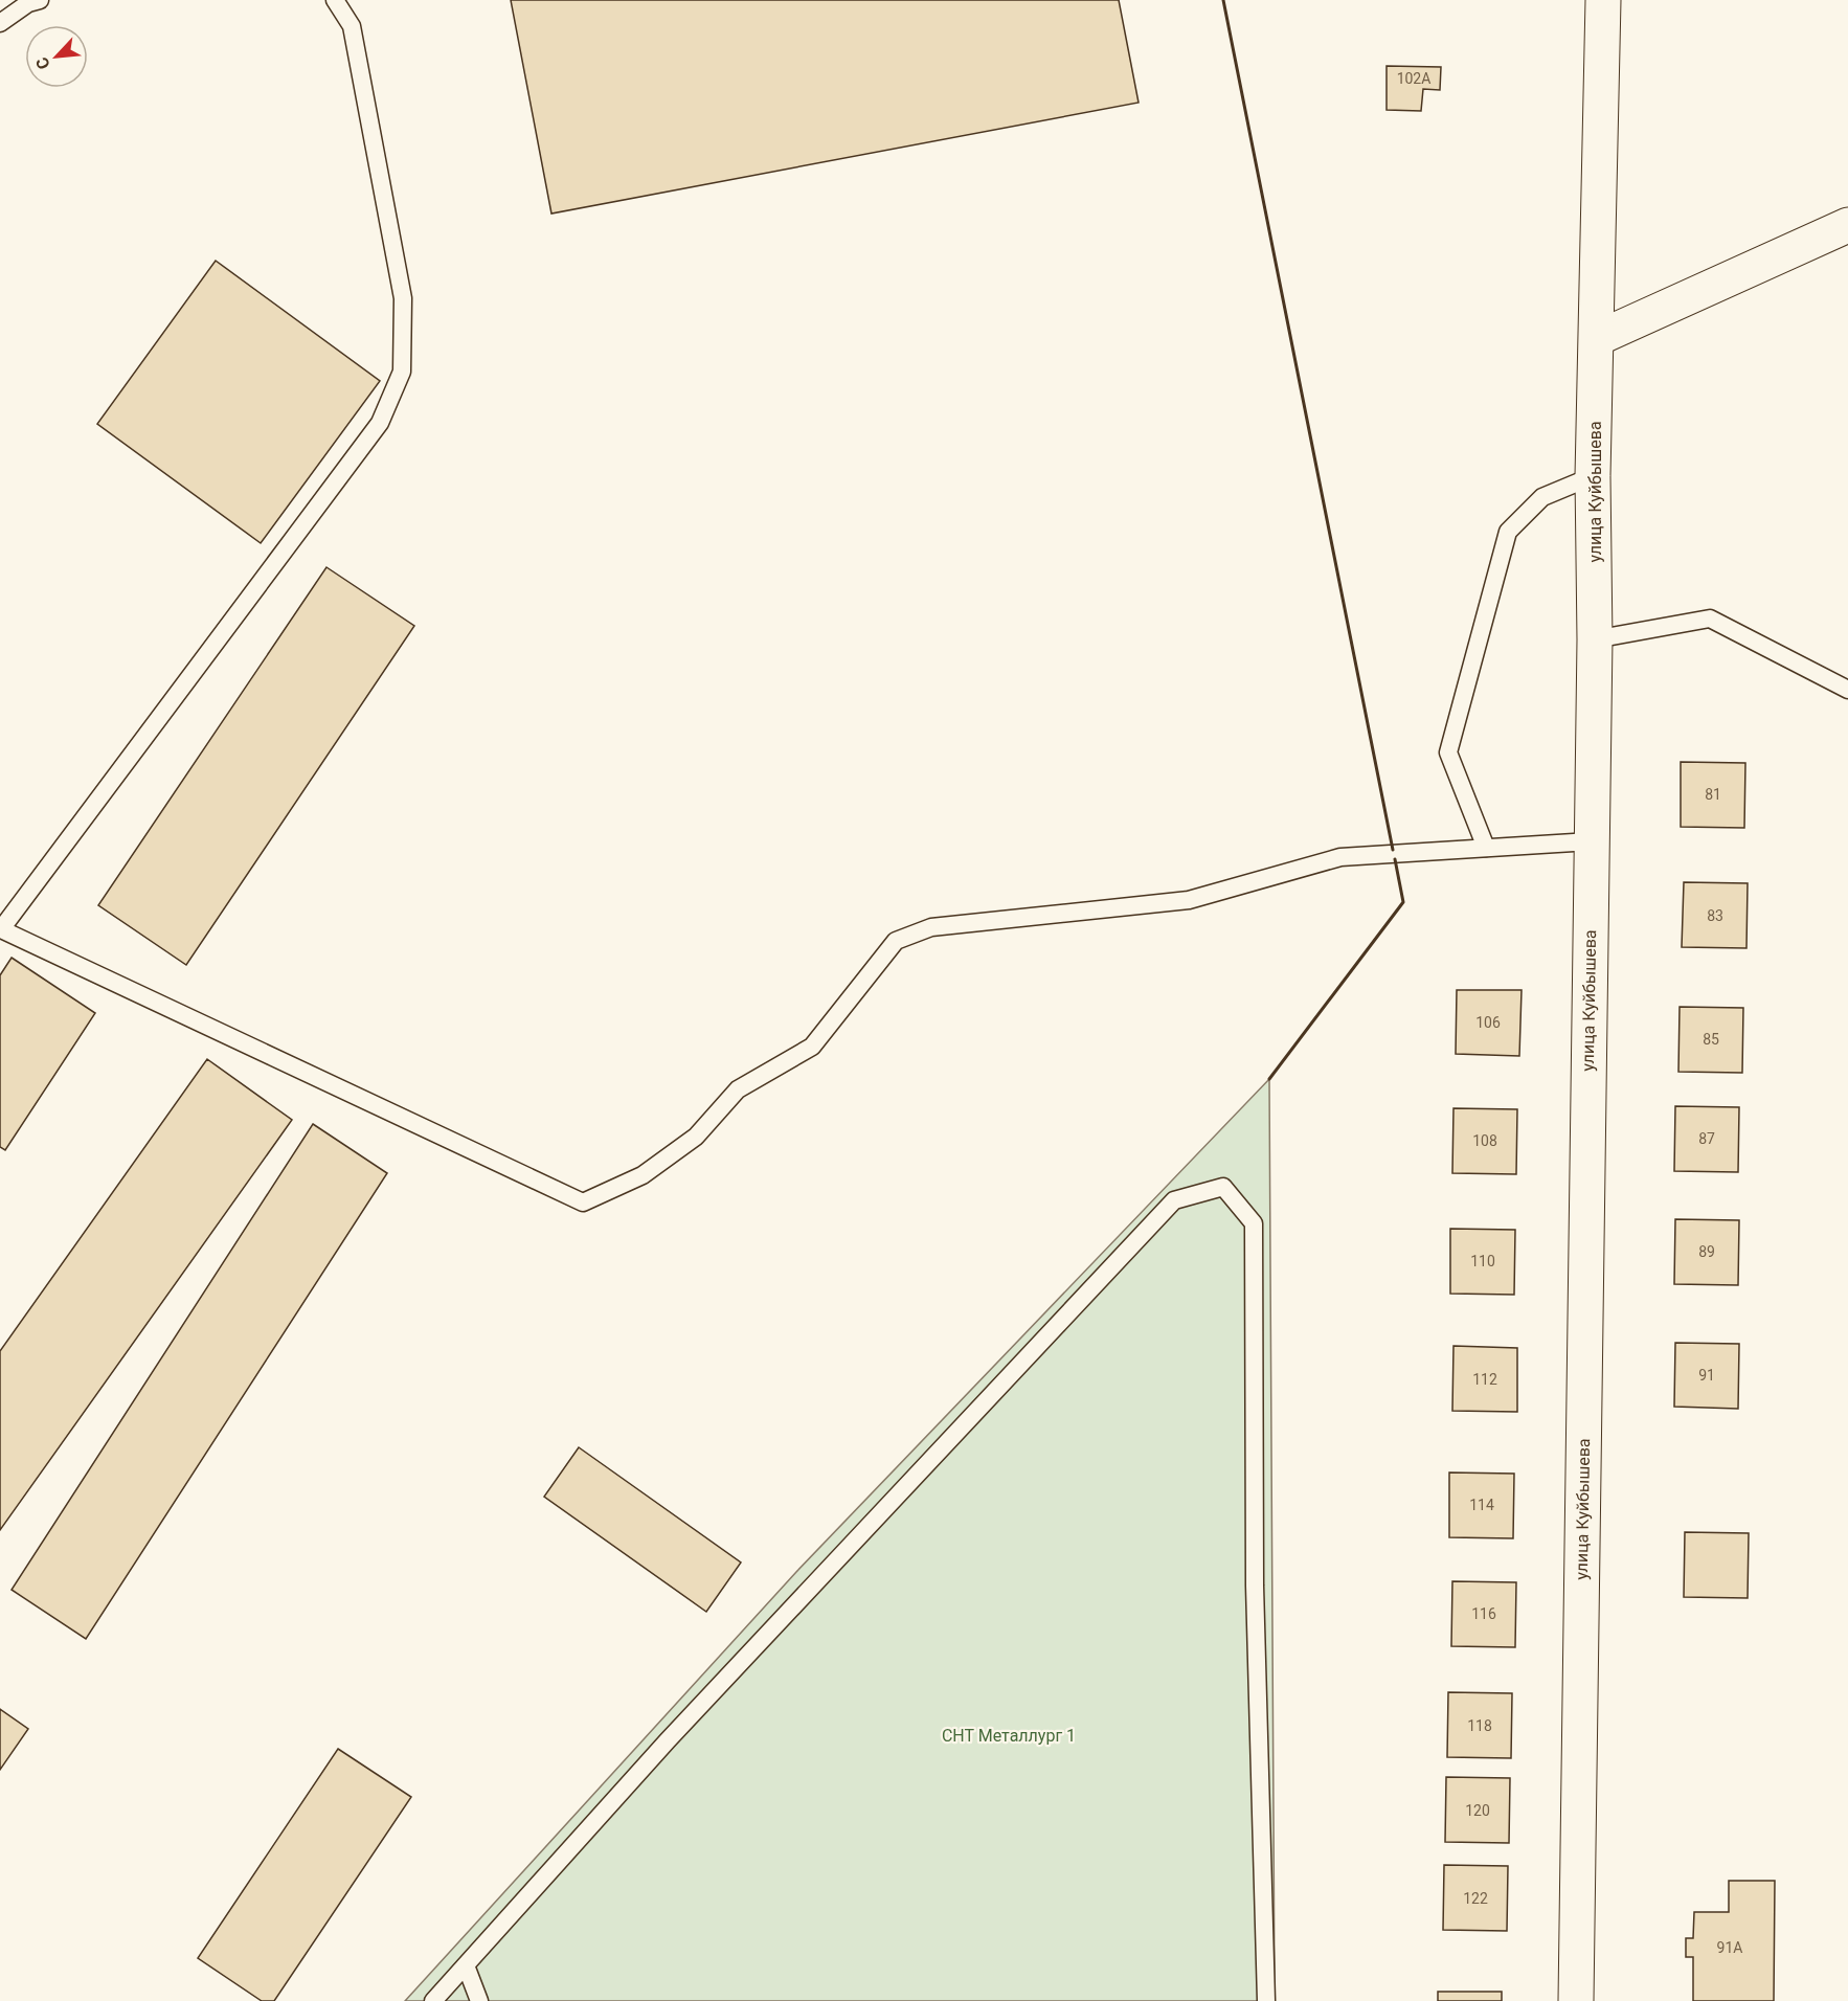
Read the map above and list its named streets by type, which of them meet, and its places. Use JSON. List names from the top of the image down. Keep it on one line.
{"streets":{"main road":["улица Куйбышева"]},"parks":["СНТ Металлург 1"],"house_numbers":["102А","81","83","106","85","87","108","89","110","91","112","114","116","118","120","122","91А"],"north":"bottom left"}
